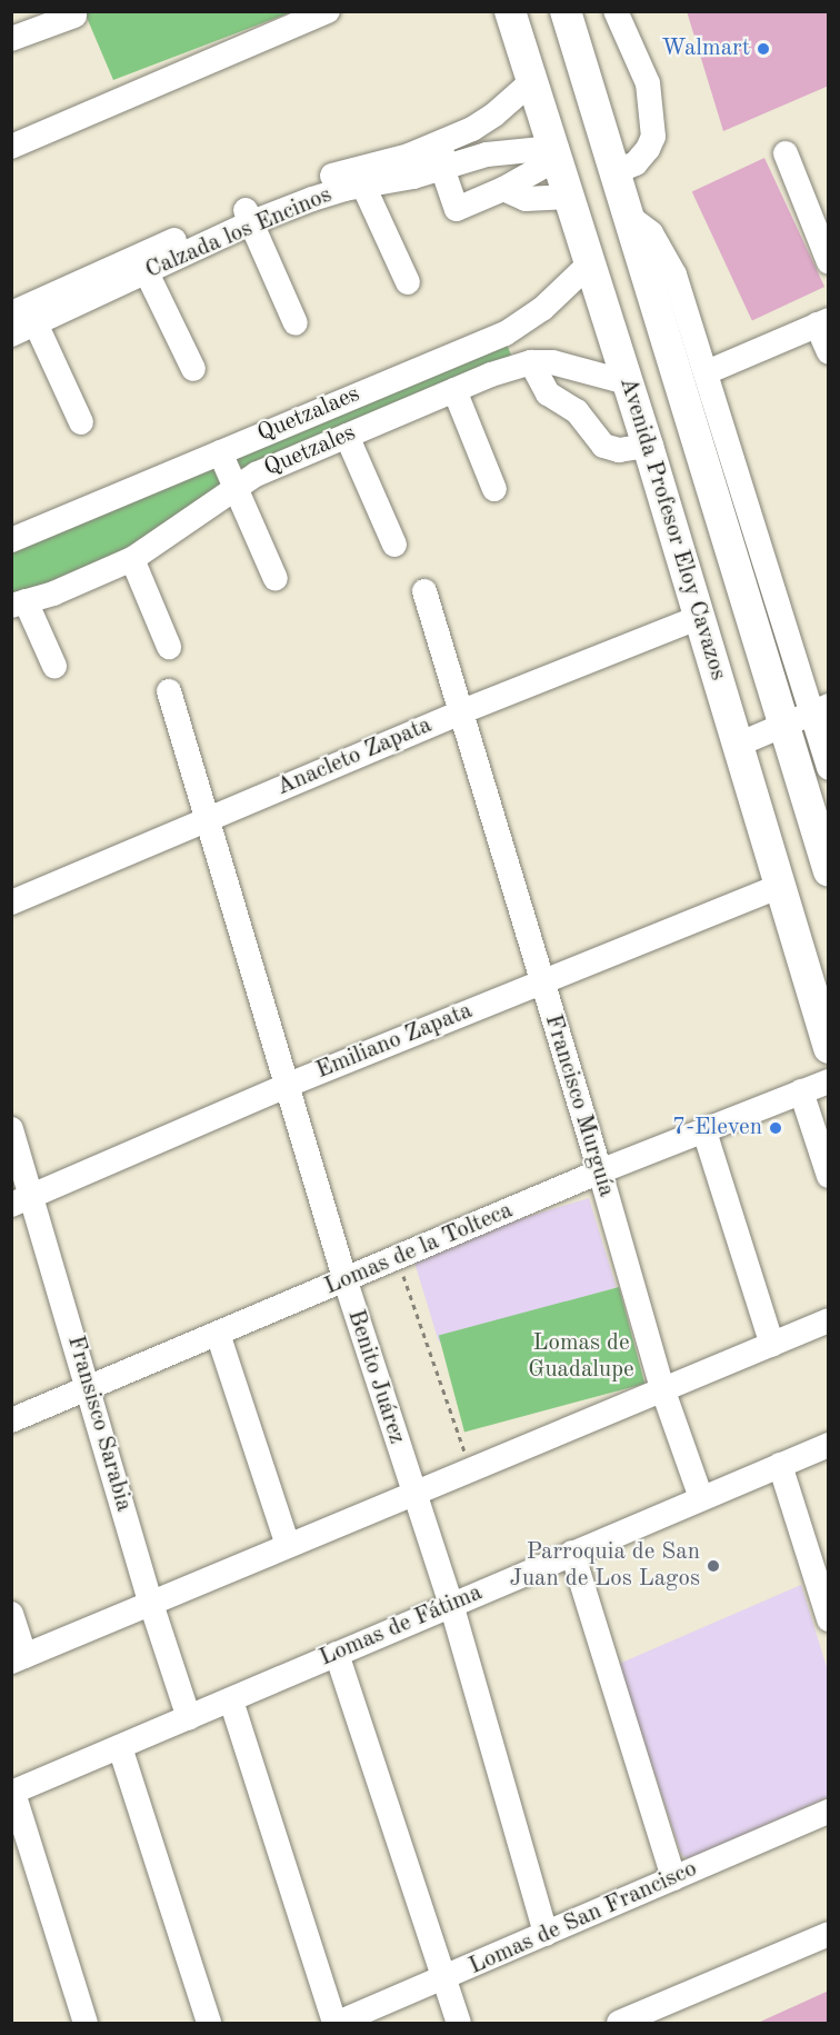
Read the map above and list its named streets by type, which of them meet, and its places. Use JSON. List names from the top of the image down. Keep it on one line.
{"streets":{"main road":["Avenida Profesor Eloy Cavazos"],"street":["Calzada los Encinos","Quetzalaes","Quetzales","Anacleto Zapata","Emiliano Zapata","Francisco Murguía","Lomas de la Tolteca","Benito Juárez","Fransisco Sarabia","Lomas de Fátima","Lomas de San Francisco"]},"crossings":[["Calzada los Encinos","Avenida Profesor Eloy Cavazos"],["Quetzalaes","Avenida Profesor Eloy Cavazos"],["Quetzales","Avenida Profesor Eloy Cavazos"],["Avenida Profesor Eloy Cavazos","Anacleto Zapata"],["Avenida Profesor Eloy Cavazos","Emiliano Zapata"],["Anacleto Zapata","Francisco Murguía"],["Anacleto Zapata","Benito Juárez"],["Emiliano Zapata","Francisco Murguía"],["Emiliano Zapata","Benito Juárez"],["Emiliano Zapata","Fransisco Sarabia"],["Francisco Murguía","Lomas de la Tolteca"],["Francisco Murguía","Lomas de Fátima"],["Lomas de la Tolteca","Benito Juárez"],["Lomas de la Tolteca","Fransisco Sarabia"],["Benito Juárez","Lomas de Fátima"],["Benito Juárez","Lomas de San Francisco"],["Fransisco Sarabia","Lomas de Fátima"]],"parks":["Lomas de Guadalupe"],"places":["Walmart","7-Eleven","Parroquia de San Juan de Los Lagos"]}
